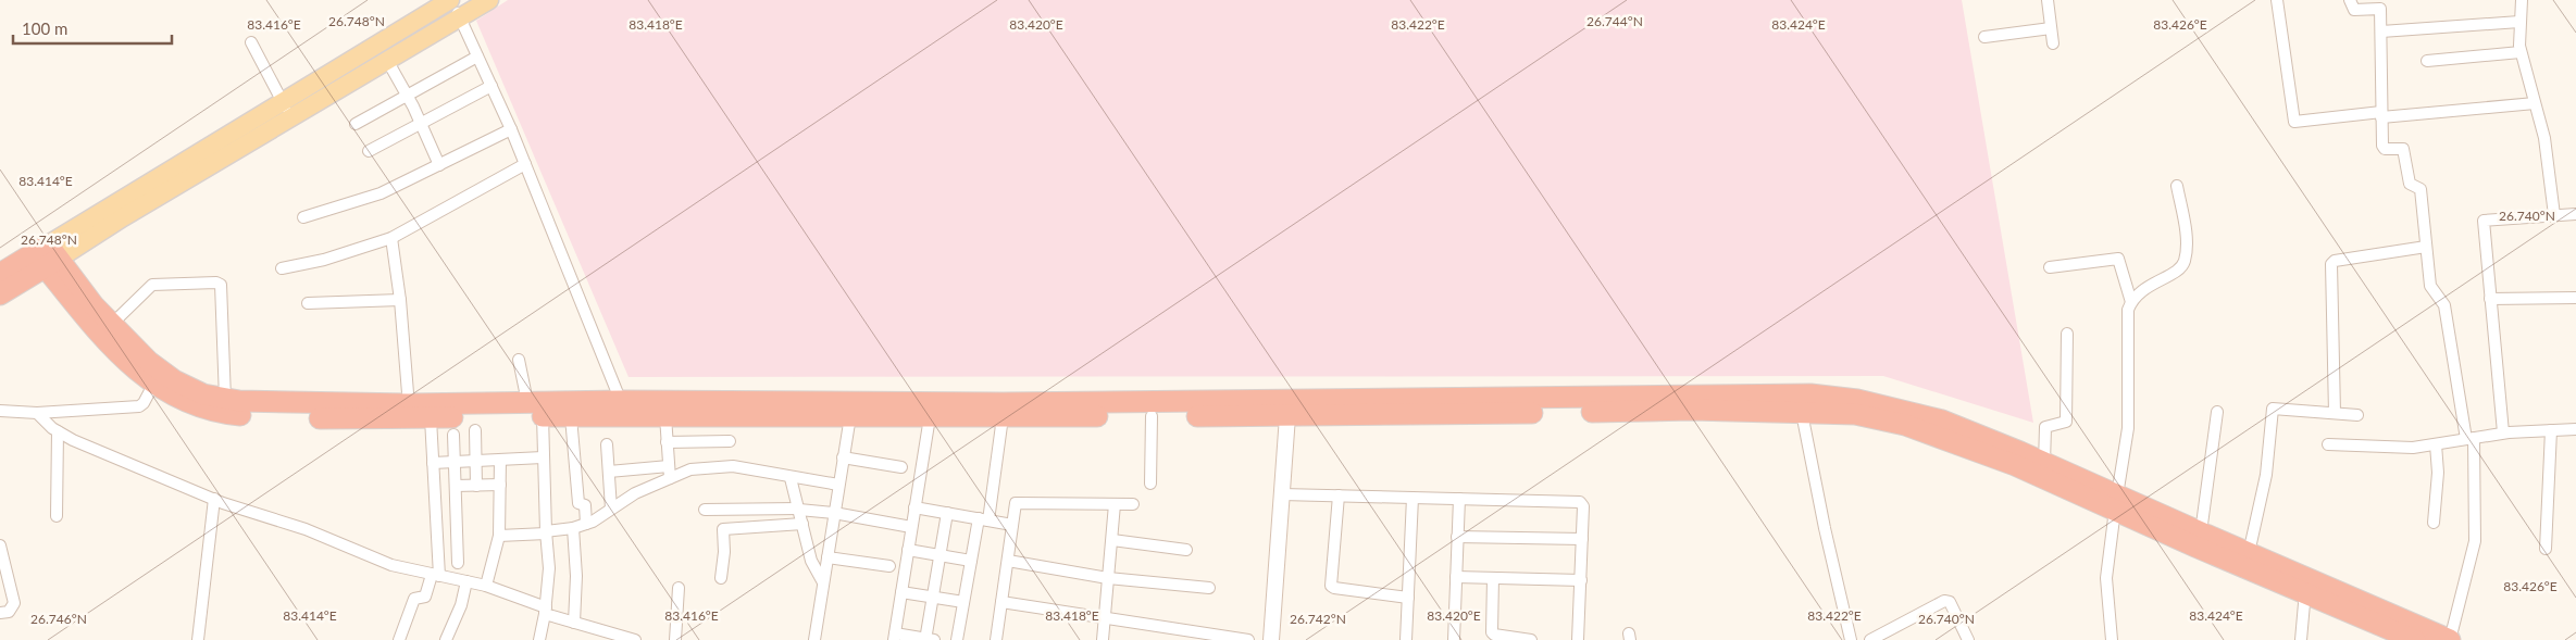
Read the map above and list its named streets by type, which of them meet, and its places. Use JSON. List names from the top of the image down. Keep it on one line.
{"scale_bar":"100 m","coordinates":["26.748°N","26.744°N","83.416°E","83.418°E","83.420°E","83.422°E","83.424°E","83.426°E","83.414°E","26.740°N","26.746°N","26.742°N"]}
